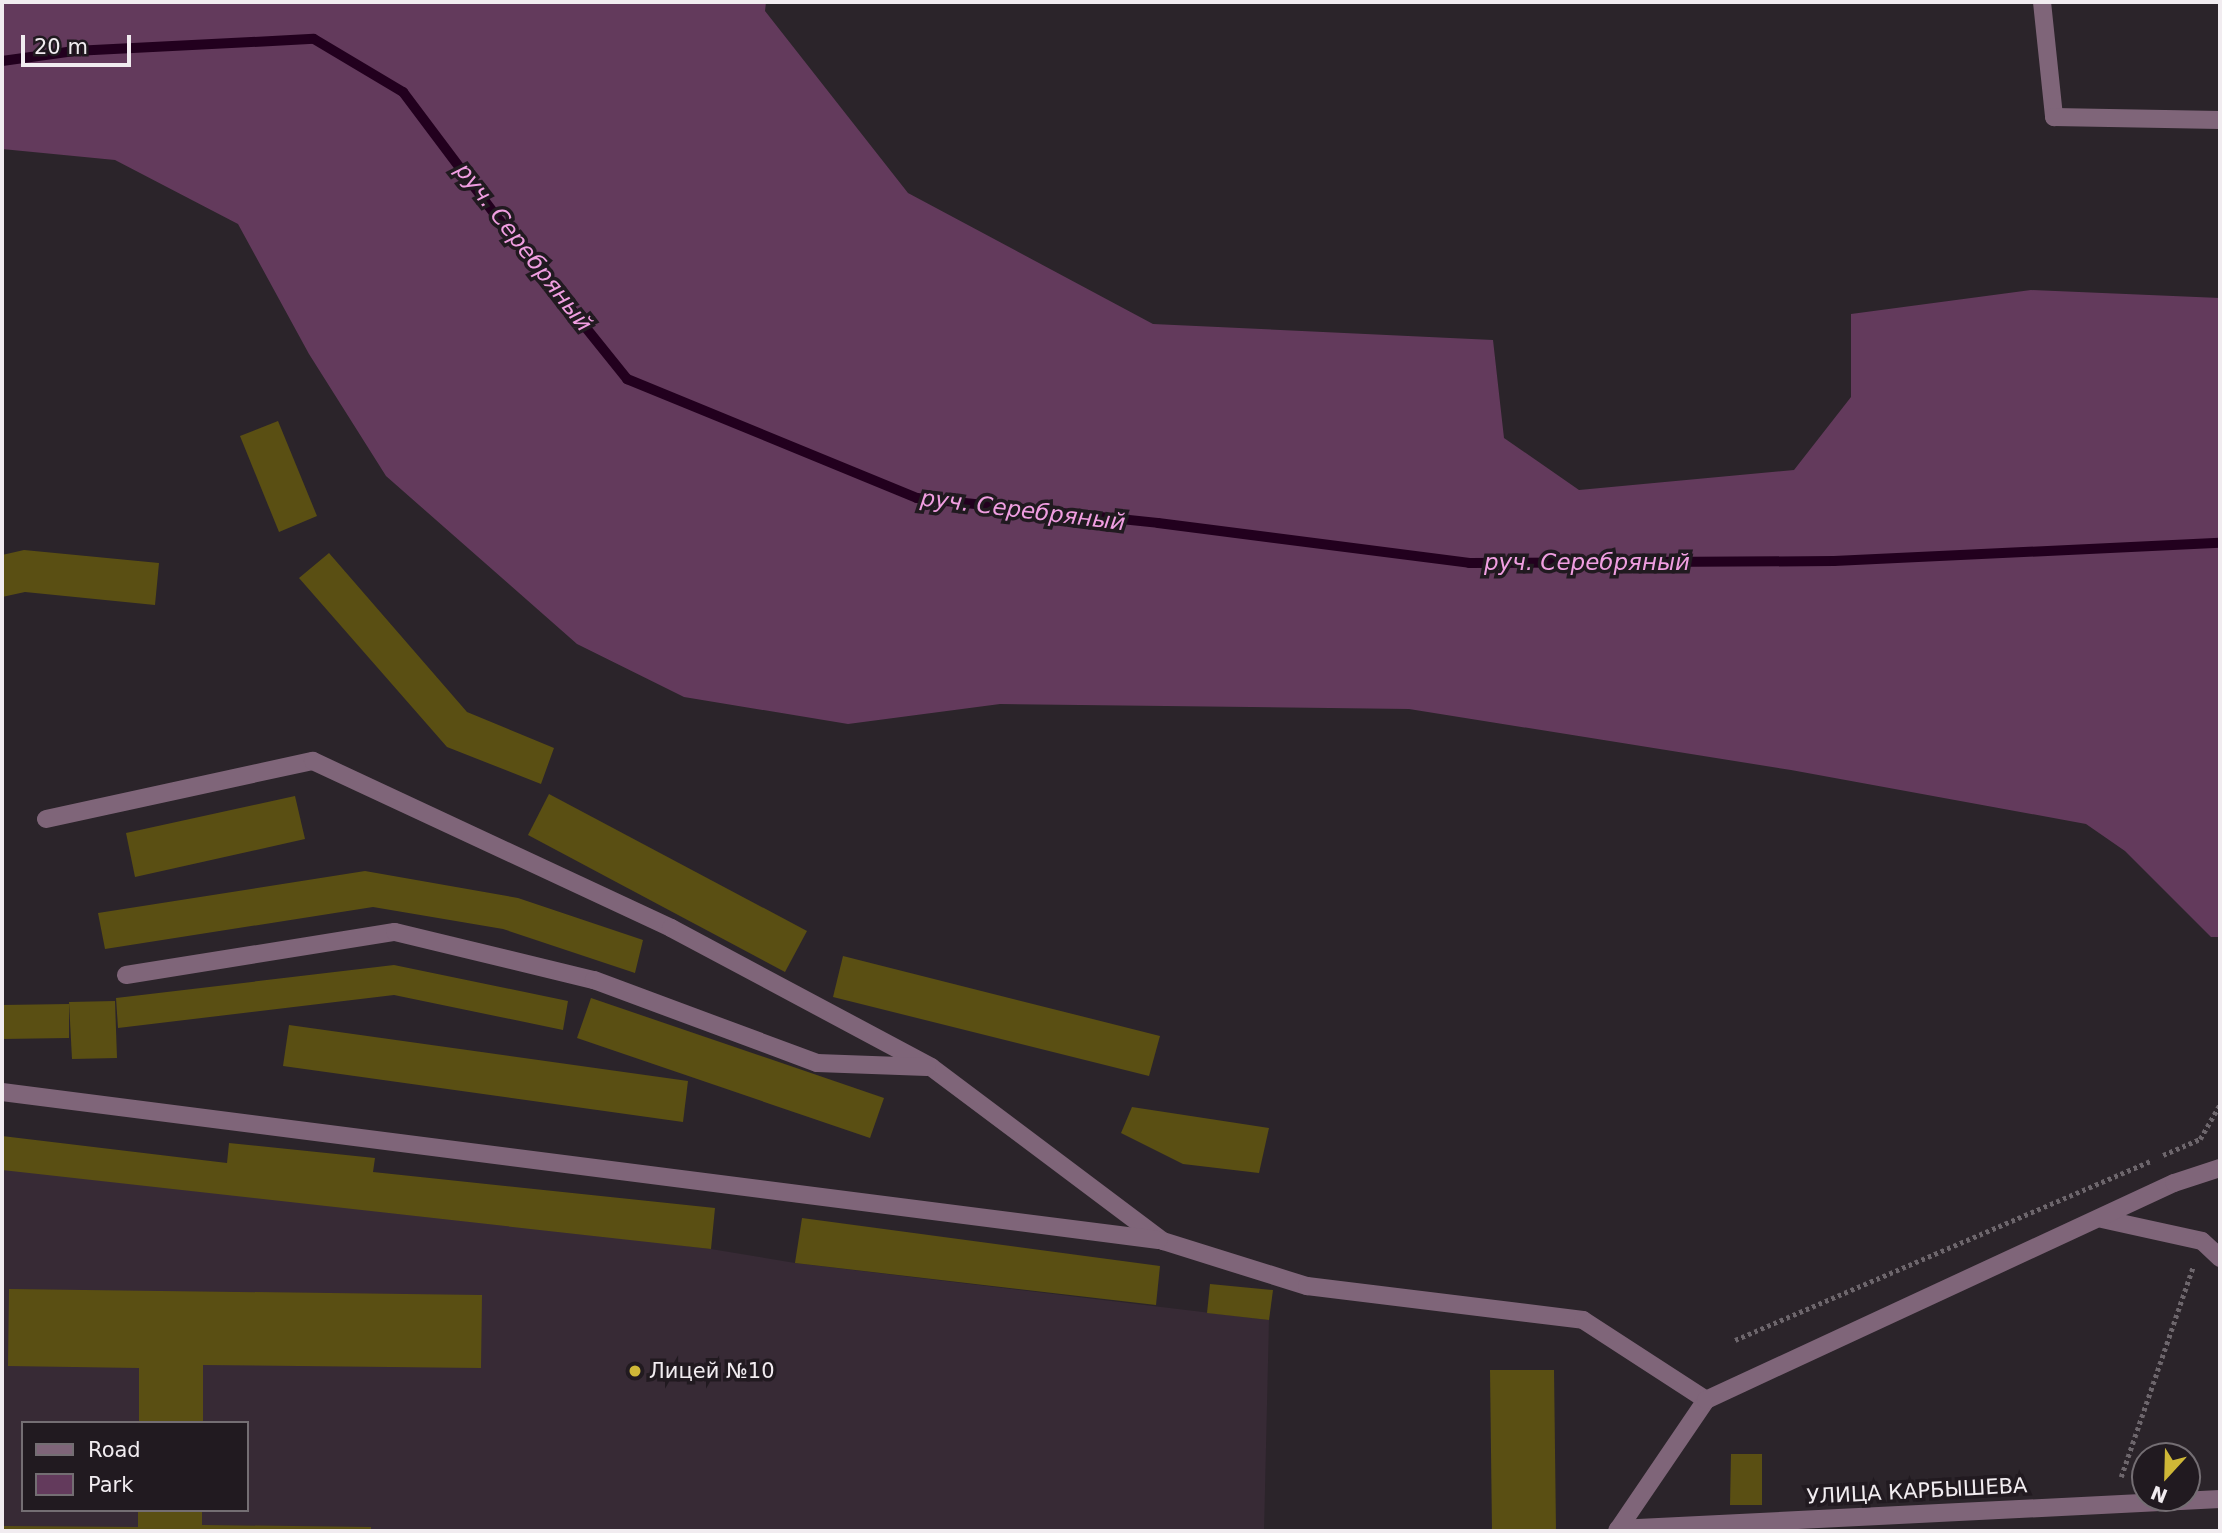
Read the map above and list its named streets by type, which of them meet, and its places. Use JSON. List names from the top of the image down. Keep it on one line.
{"streets":{"street":["УЛИЦА КАРБЫШЕВА"]},"water":["руч. Серебряный"],"places":["Лицей №10"],"legend":["Road","Park"],"scale_bar":"20 m","north":"bottom"}
